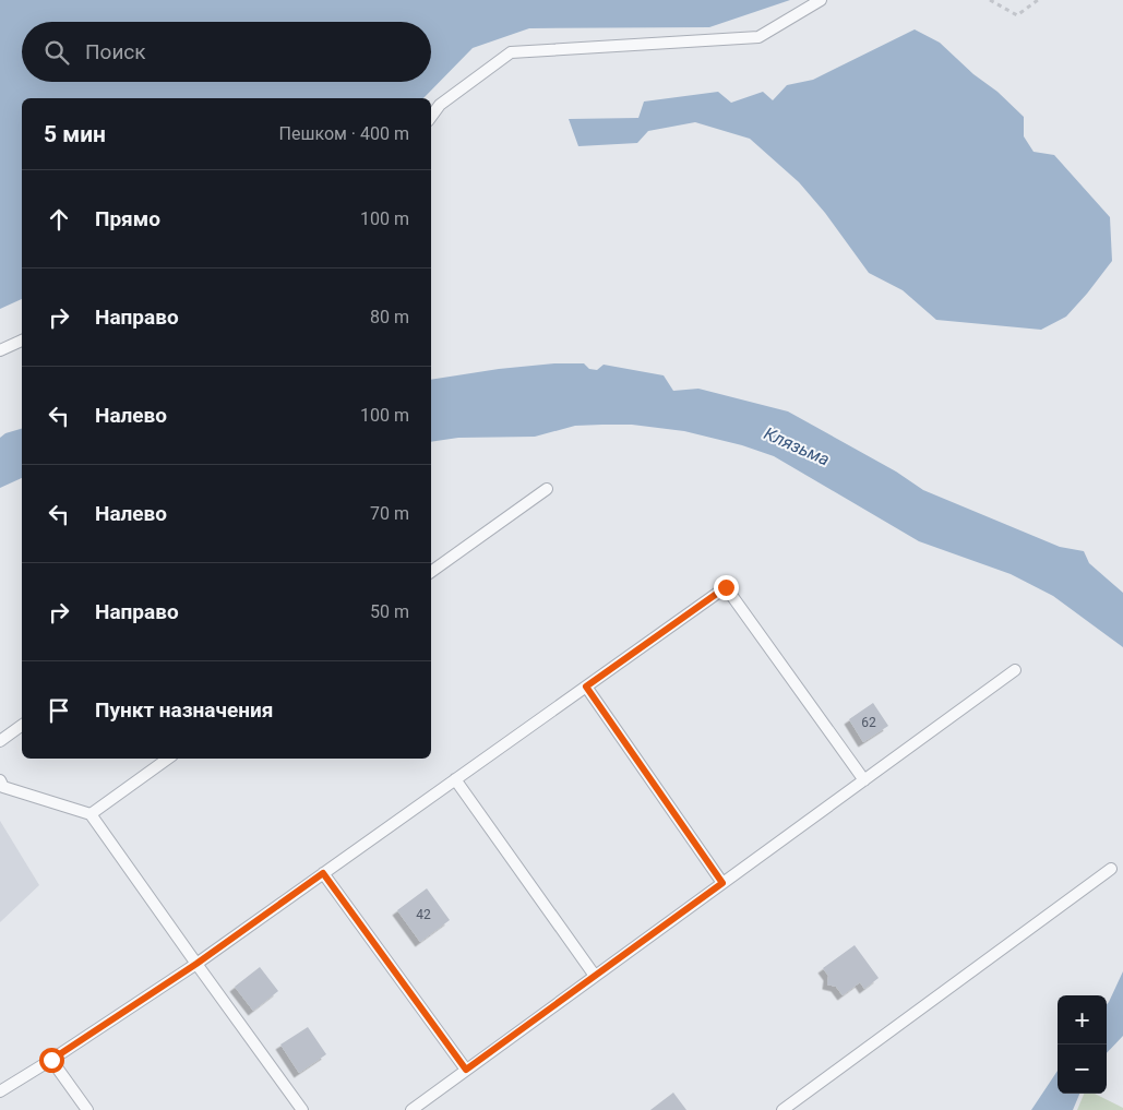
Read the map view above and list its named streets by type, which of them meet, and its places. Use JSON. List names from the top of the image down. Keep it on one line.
{"water":["Клязьма"],"house_numbers":["62","42"],"page":{"search":"Поиск","heading":["5 мин","Пешком · 400 m"],"list":[["Прямо","100 m"],["Направо","80 m"],["Налево","100 m"],["Налево","70 m"],["Направо","50 m"],"Пункт назначения"],"map_buttons":["+","−"]}}
